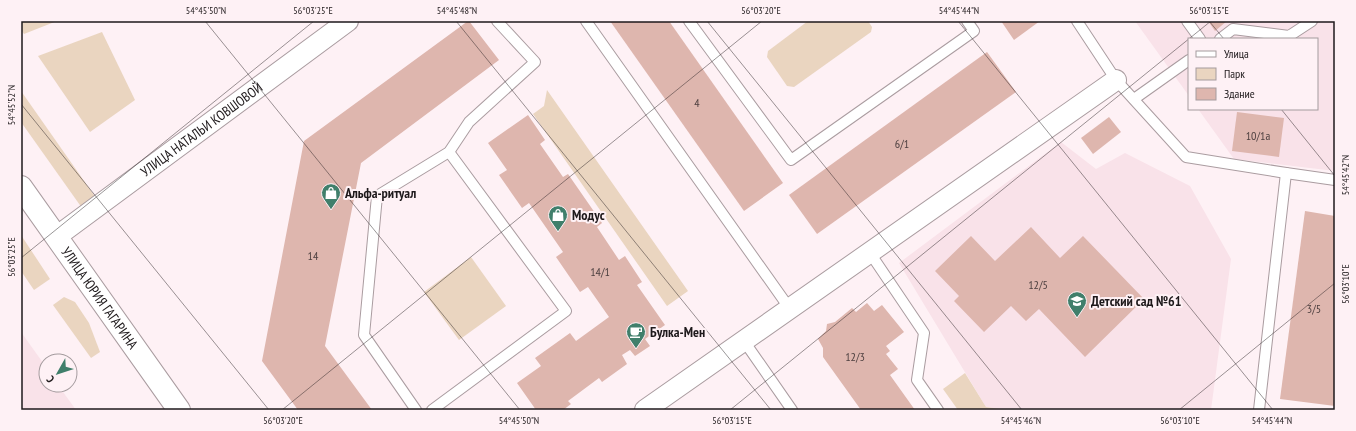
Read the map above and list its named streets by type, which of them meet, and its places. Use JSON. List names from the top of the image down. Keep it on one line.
{"streets":{"main road":["УЛИЦА ЮРИЯ ГАГАРИНА"],"street":["УЛИЦА НАТАЛЬИ КОВШОВОЙ"]},"crossings":[["УЛИЦА НАТАЛЬИ КОВШОВОЙ","УЛИЦА ЮРИЯ ГАГАРИНА"]],"places":{"shop":["Альфа-ритуал","Модус"],"school or university":["Детский сад №61"],"cafe":["Булка-Мен"]},"house_numbers":["4","10/1а","6/1","14","14/1","12/5","3/5","12/3"],"legend":["Улица","Парк","Здание"],"north":"bottom left","coordinates":["54°45'50\"N","56°03'25\"E","54°45'48\"N","56°03'20\"E","54°45'44\"N","56°03'15\"E","54°45'52\"N","54°45'42\"N","56°03'10\"E","54°45'46\"N"]}
